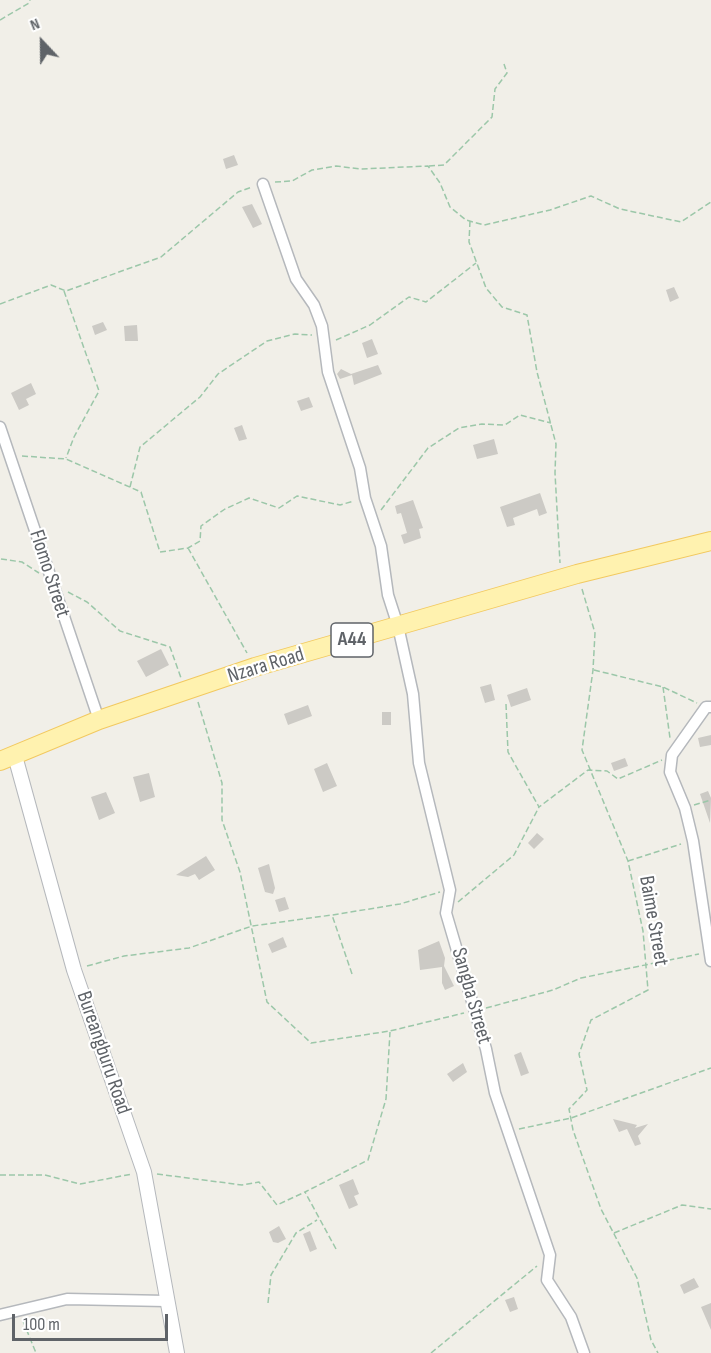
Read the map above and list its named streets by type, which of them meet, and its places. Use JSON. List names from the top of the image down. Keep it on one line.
{"streets":{"main road":["A44","Nzara Road"],"street":["Flomo Street","Sangba Street","Bureangburu Road"],"path":["Baime Street"]},"crossings":[["Flomo Street","Nzara Road"],["Nzara Road","Baime Street"],["Nzara Road","Sangba Street"],["Nzara Road","Bureangburu Road"]],"scale_bar":"100 m","north":"top"}
